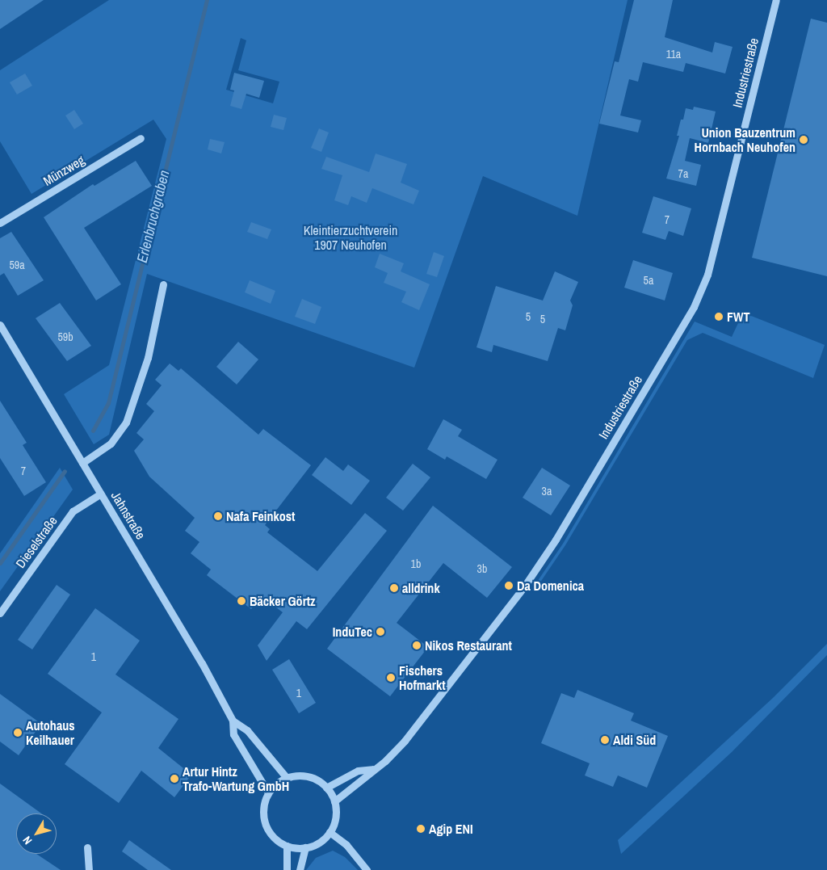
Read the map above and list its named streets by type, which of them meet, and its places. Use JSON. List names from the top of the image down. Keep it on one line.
{"streets":{"street":["Industriestraße","Münzweg","Jahnstraße","Dieselstraße"]},"crossings":[["Industriestraße","Jahnstraße"],["Jahnstraße","Dieselstraße"]],"water":["Erlenbruchgraben"],"parks":["Kleintierzuchtverein 1907 Neuhofen"],"places":["Union Bauzentrum Hornbach Neuhofen","FWT","Nafa Feinkost","Da Domenica","alldrink","Bäcker Görtz","InduTec","Nikos Restaurant","Fischers Hofmarkt","Autohaus Keilhauer","Aldi Süd","Artur Hintz Trafo-Wartung GmbH","Agip ENI"],"house_numbers":["11a","7a","7","59a","5a","5","5","59b","7","3a","1b","3b","1","1"],"north":"bottom left"}
